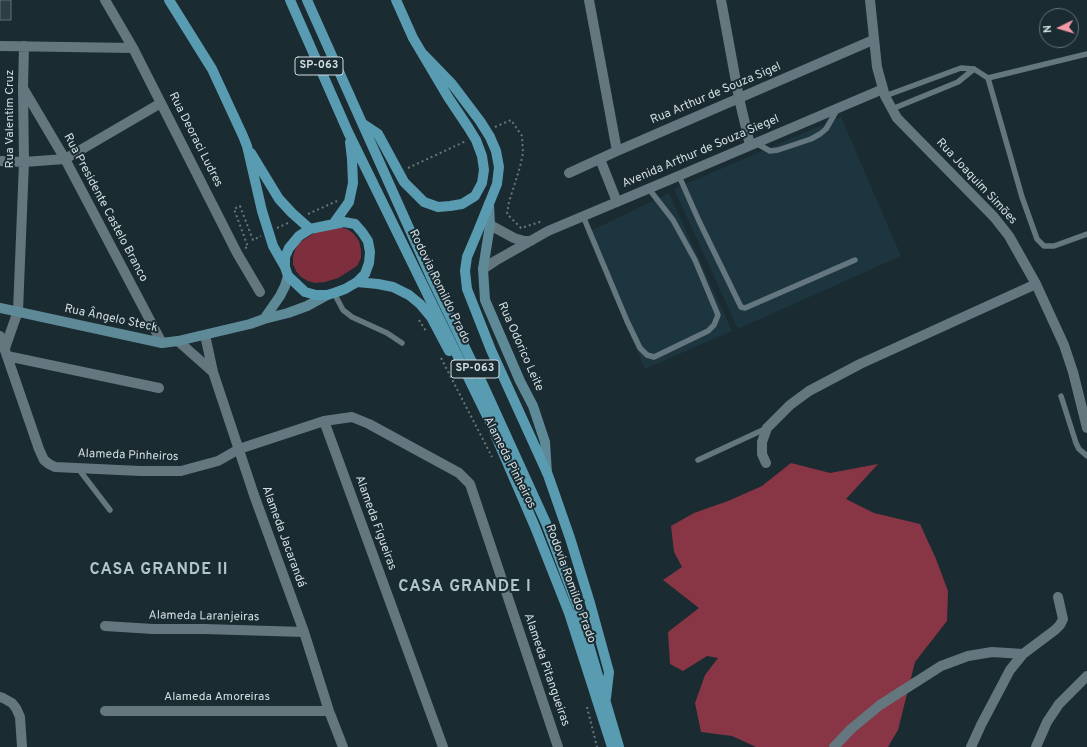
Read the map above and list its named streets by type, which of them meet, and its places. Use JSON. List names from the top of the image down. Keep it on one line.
{"streets":{"main road":["SP-063","Rodovia Romildo Prado","Rua Ângelo Steck","Rua Odorico Leite"],"street":["Rua Arthur de Souza Sigel","Rua Valentim Cruz","Rua Deoraci Ludres","Avenida Arthur de Souza Siegel","Rua Joaquim Simões","Rua Presidente Castelo Branco","Alameda Pinheiros","Alameda Figueiras","Alameda Jacarandá","Alameda Laranjeiras","Alameda Pitangueiras","Alameda Amoreiras"]},"crossings":[["Rua Arthur de Souza Sigel","Rua Joaquim Simões"],["Rua Valentim Cruz","Rua Presidente Castelo Branco"],["Rua Valentim Cruz","Rua Ângelo Steck"],["Avenida Arthur de Souza Siegel","Rua Joaquim Simões"],["Avenida Arthur de Souza Siegel","Rua Odorico Leite"],["Rua Presidente Castelo Branco","Rua Ângelo Steck"],["Rua Ângelo Steck","Alameda Jacarandá"],["Alameda Pinheiros","Alameda Figueiras"],["Alameda Pinheiros","Alameda Jacarandá"],["Alameda Pinheiros","Alameda Pitangueiras"],["Alameda Figueiras","Alameda Pitangueiras"],["Alameda Jacarandá","Alameda Laranjeiras"],["Alameda Jacarandá","Alameda Amoreiras"]],"districts":["CASA GRANDE II","CASA GRANDE I"],"north":"left"}
